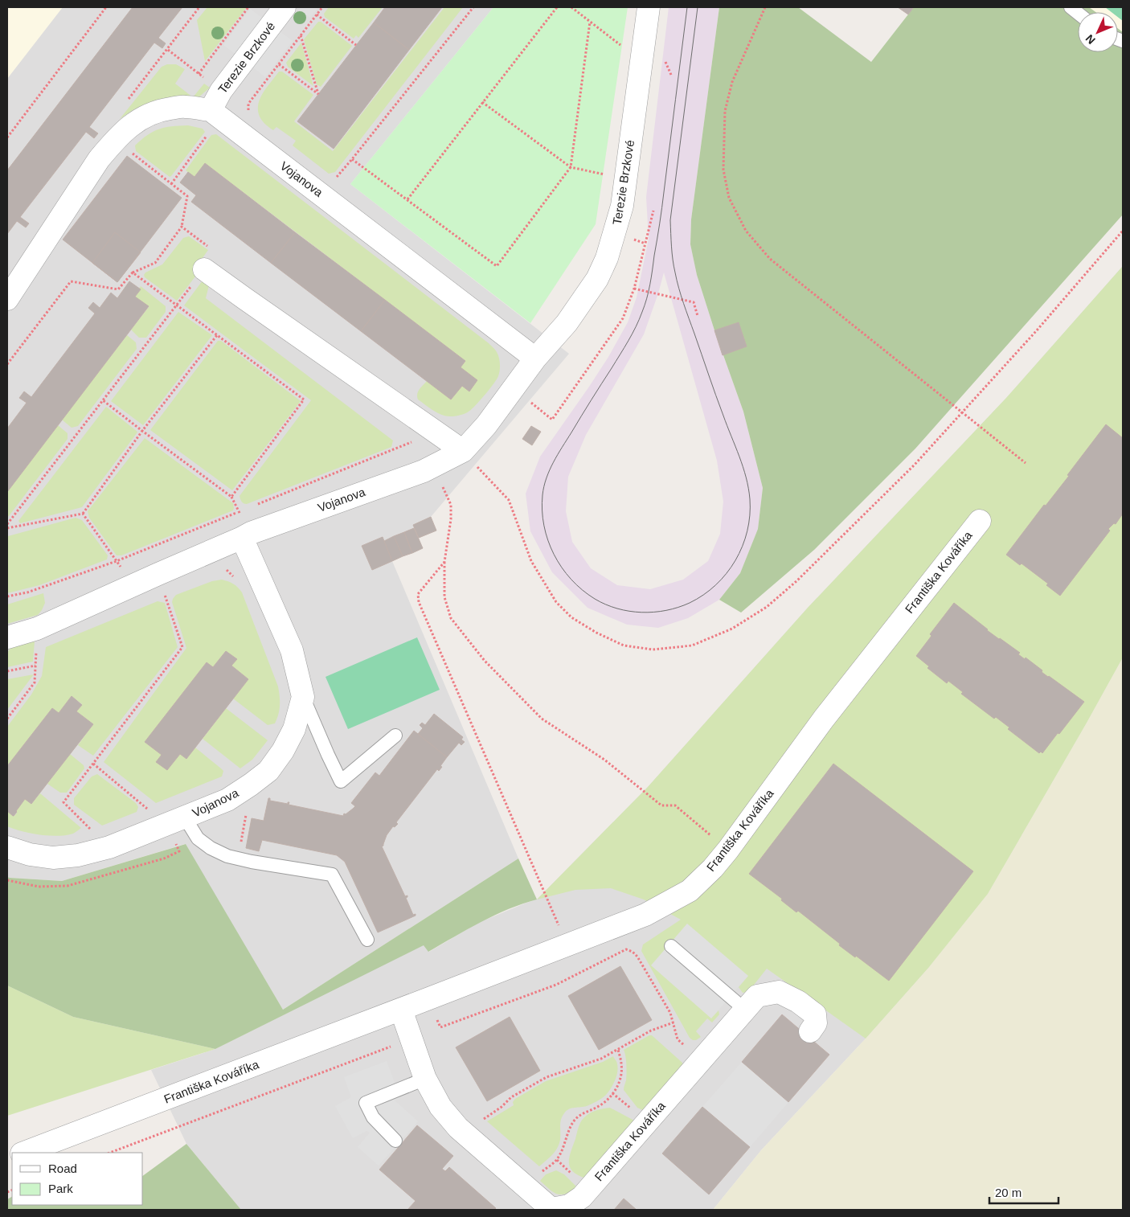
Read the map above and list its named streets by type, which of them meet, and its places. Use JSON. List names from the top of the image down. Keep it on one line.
{"streets":{"street":["Terezie Brzkové","Vojanova","Františka Kováříka"]},"crossings":[["Terezie Brzkové","Vojanova"]],"legend":["Road","Park"],"scale_bar":"20 m","north":"bottom left"}
